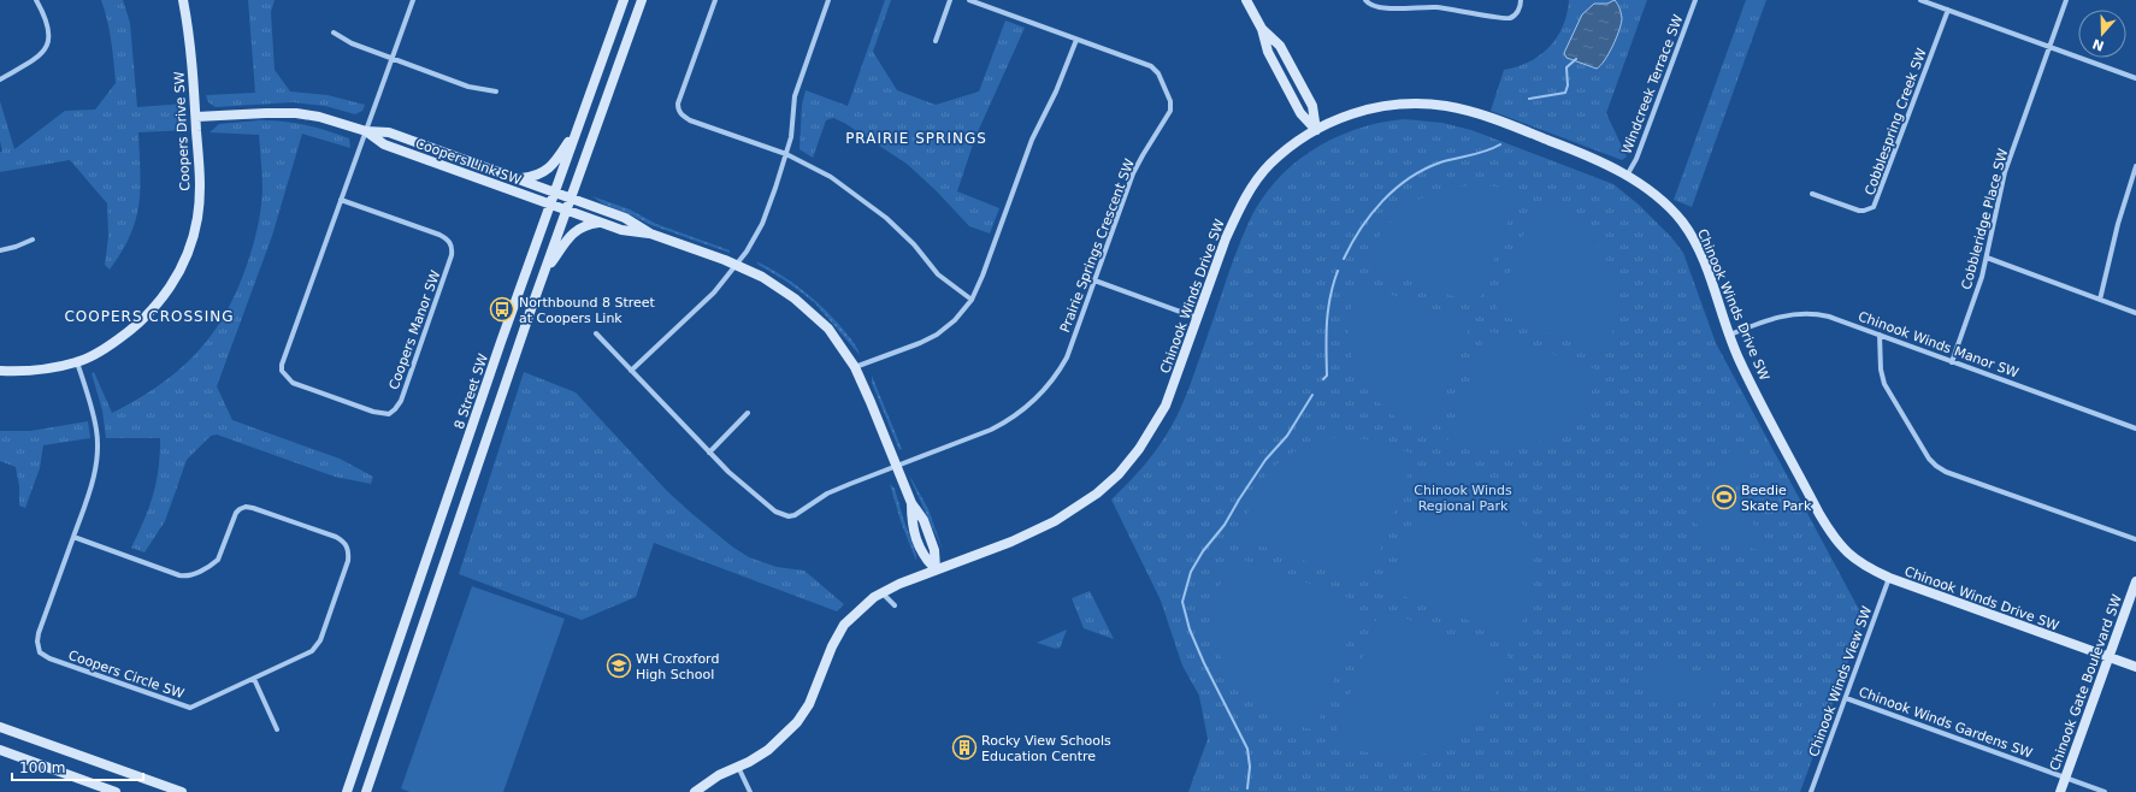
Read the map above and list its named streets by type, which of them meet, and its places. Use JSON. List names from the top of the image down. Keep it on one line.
{"streets":{"street":["Windcreek Terrace SW","Cobblespring Creek SW","Coopers Drive SW","Coopers Link SW","Cobbleridge Place SW","Prairie Springs Crescent SW","Chinook Winds Drive SW","Coopers Manor SW","Chinook Winds Manor SW","8 Street SW","Coopers Circle SW","Chinook Winds View SW","Chinook Gate Boulevard SW","Chinook Winds Gardens SW"]},"crossings":[["Windcreek Terrace SW","Chinook Winds Drive SW"],["Coopers Drive SW","Coopers Link SW"],["Coopers Drive SW","Coopers Circle SW"],["Coopers Link SW","Coopers Manor SW"],["Coopers Link SW","8 Street SW"],["Cobbleridge Place SW","Chinook Winds Manor SW"],["Chinook Winds Drive SW","Chinook Winds Manor SW"],["Chinook Winds Drive SW","Chinook Winds View SW"],["Chinook Winds Drive SW","Chinook Gate Boulevard SW"],["Chinook Winds View SW","Chinook Winds Gardens SW"],["Chinook Gate Boulevard SW","Chinook Winds Gardens SW"]],"districts":["PRAIRIE SPRINGS","COOPERS CROSSING"],"parks":["Chinook Winds Regional Park"],"places":{"bus stop":["Northbound 8 Street at Coopers Link"],"sports":["Beedie Skate Park"],"school or university":["WH Croxford High School"],"building":["Rocky View Schools Education Centre"]},"scale_bar":"100 m","north":"bottom"}
